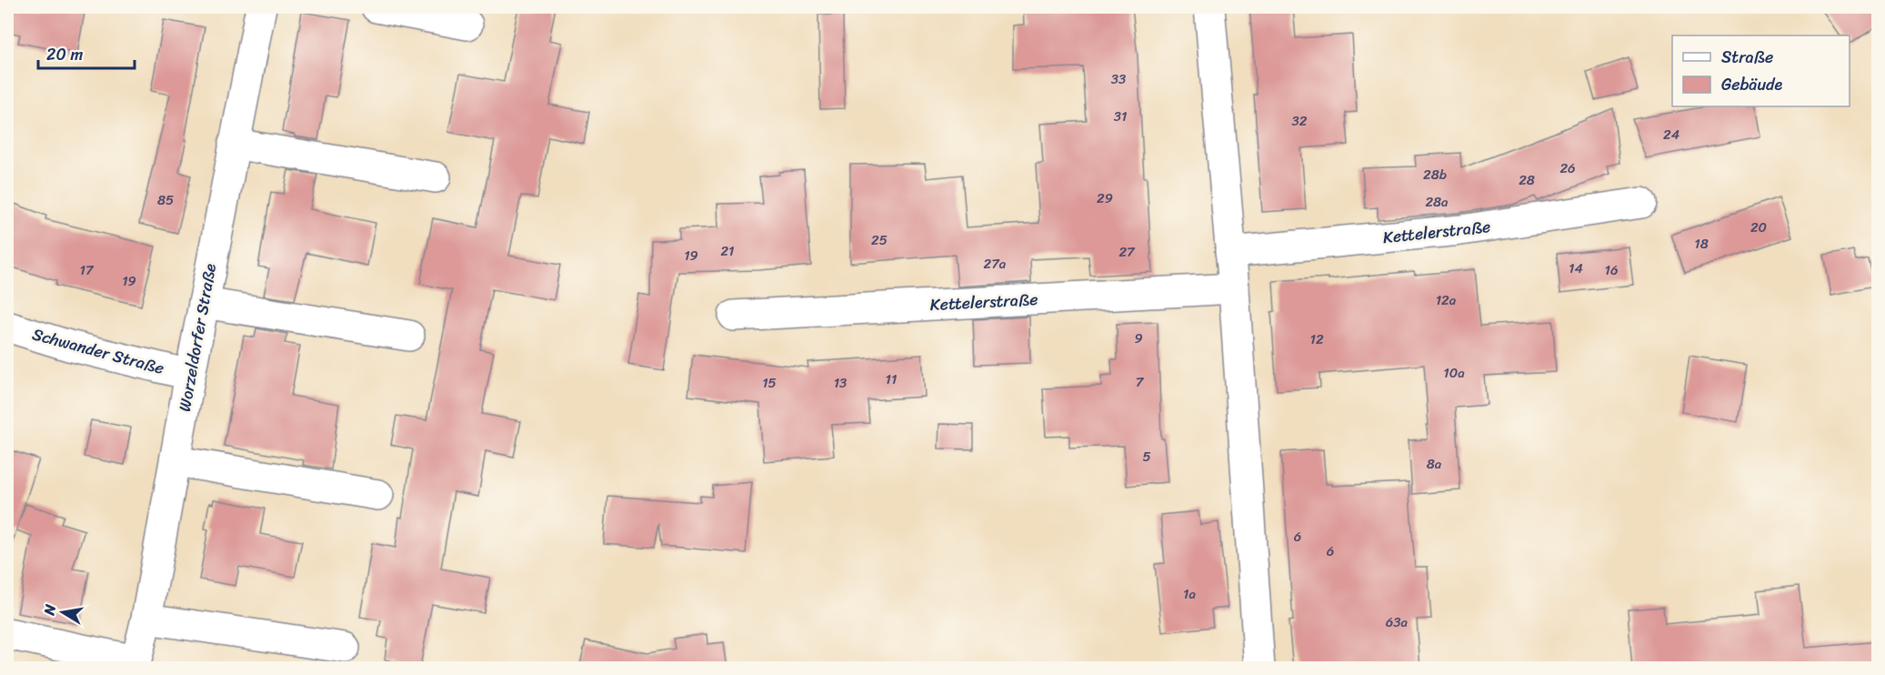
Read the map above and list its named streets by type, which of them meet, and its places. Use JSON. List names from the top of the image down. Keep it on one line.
{"streets":{"street":["Kettelerstraße","Worzeldorfer Straße","Schwander Straße"]},"crossings":[["Worzeldorfer Straße","Schwander Straße"]],"house_numbers":["33","31","32","24","26","28b","28","29","85","28a","20","25","18","21","27","19","27a","14","17","16","19","12a","9","12","10a","11","7","15","13","5","8a","6","6","1a","63a"],"legend":["Straße","Gebäude"],"scale_bar":"20 m","north":"left"}
